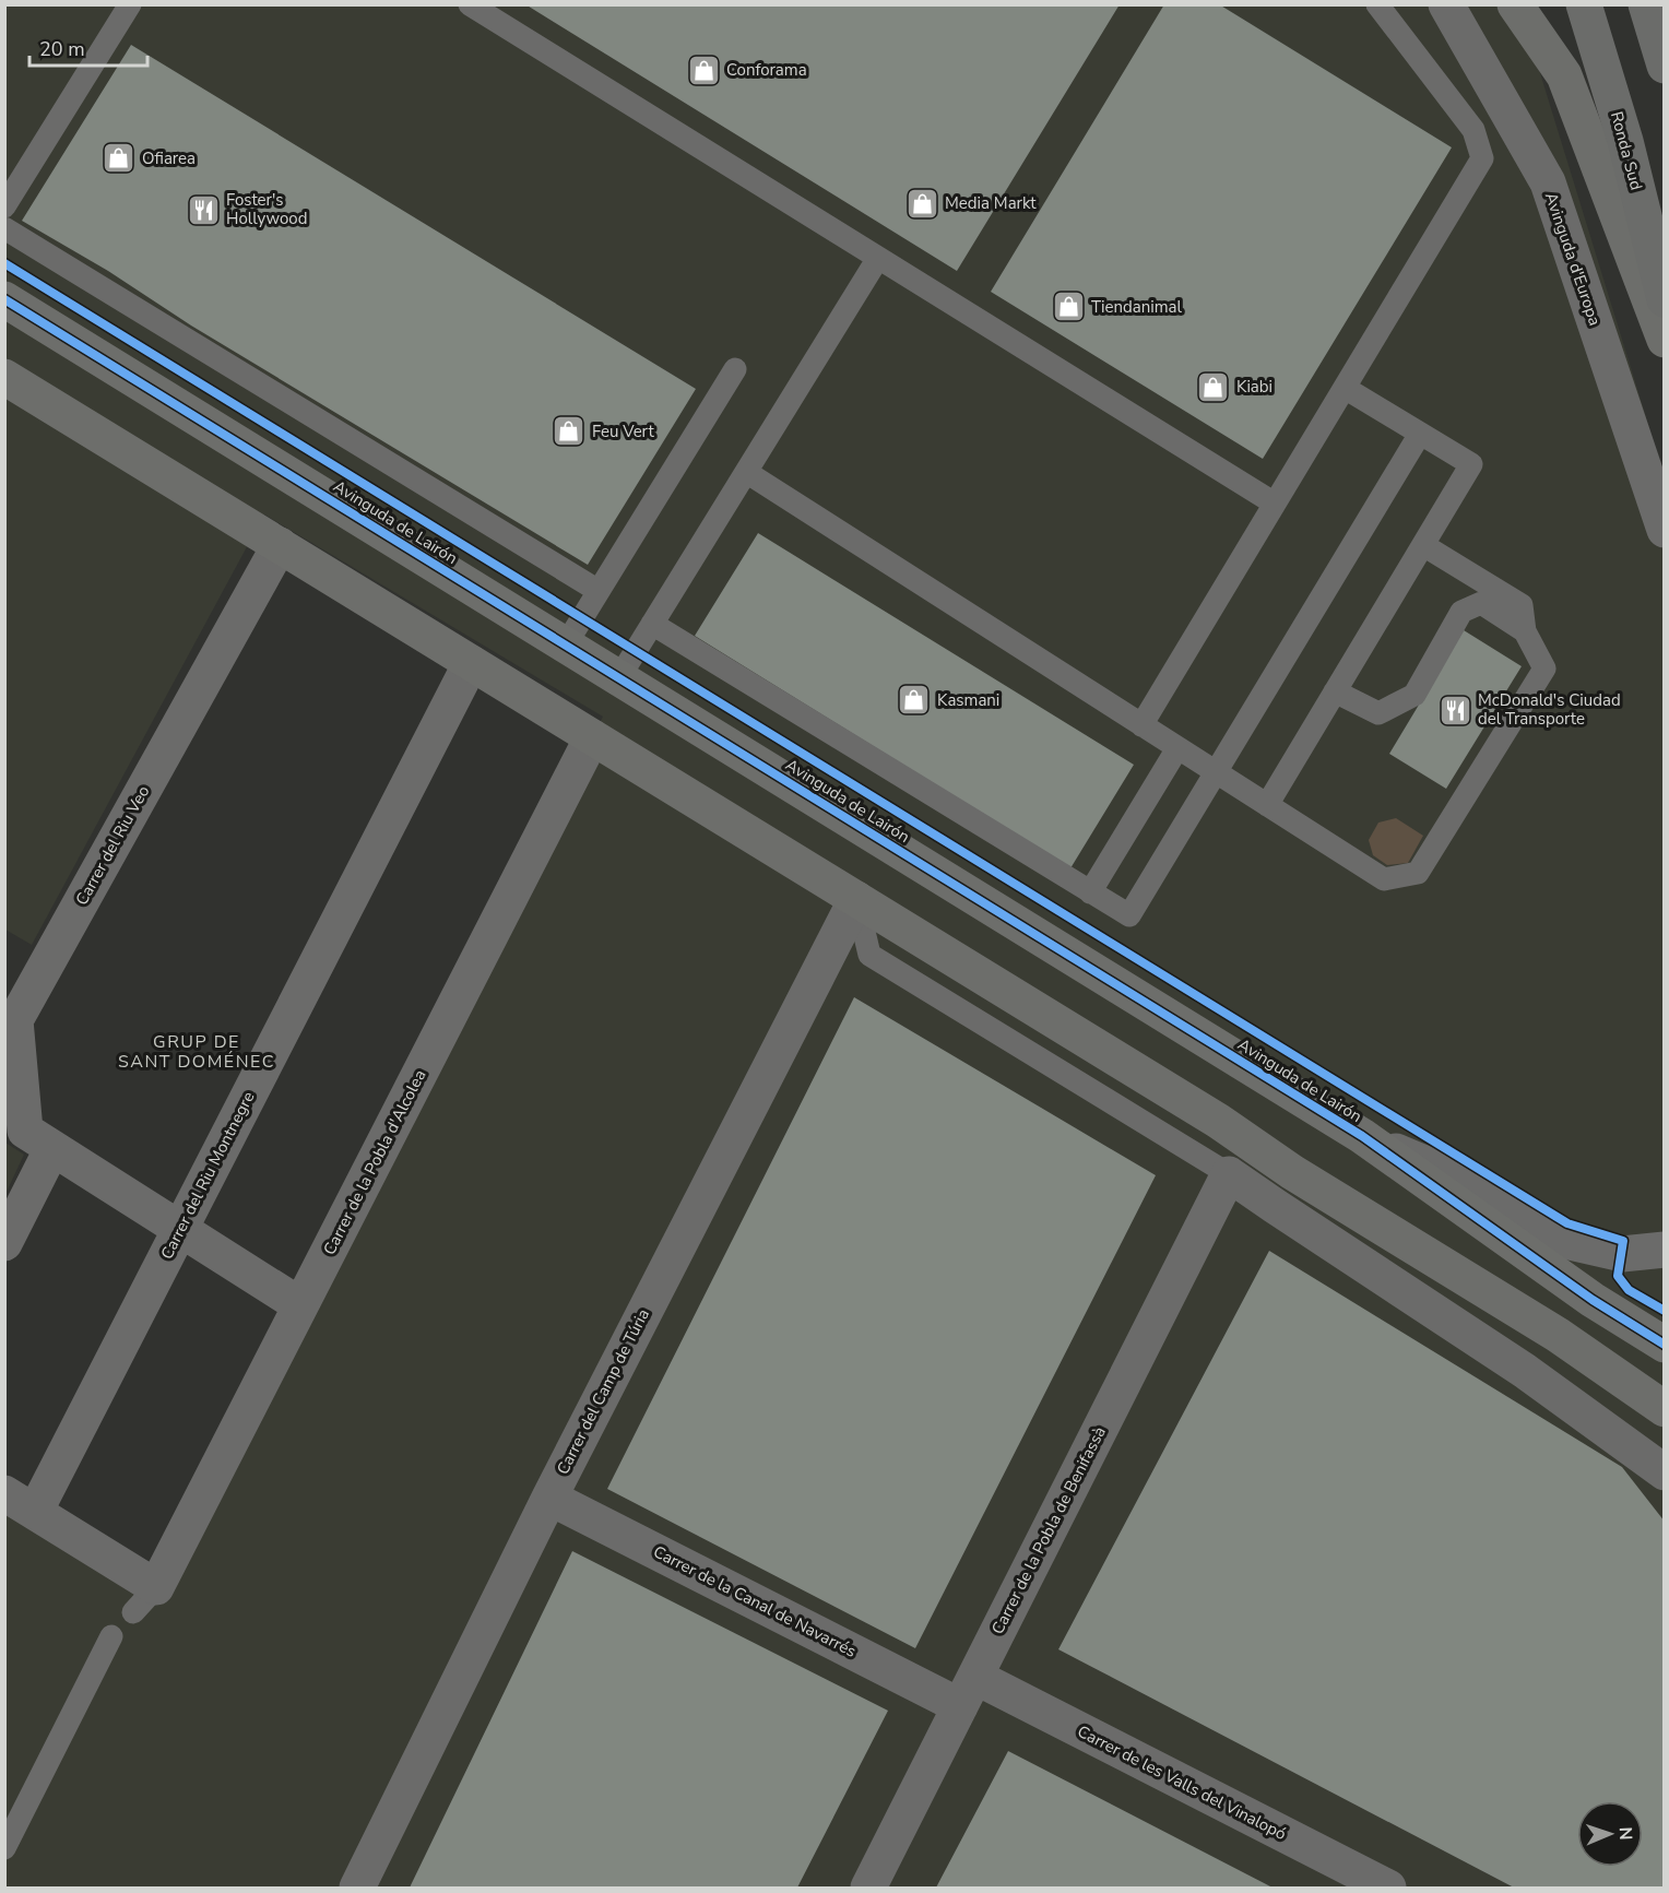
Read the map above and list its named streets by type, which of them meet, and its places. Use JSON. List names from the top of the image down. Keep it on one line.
{"streets":{"main road":["Ronda Sud"],"street":["Avinguda d'Europa","Avinguda de Lairón","Carrer del Riu Veo","Carrer de la Pobla d'Alcolea","Carrer del Riu Montnegre","Carrer del Camp de Túria","Carrer de la Pobla de Benifassà","Carrer de la Canal de Navarrés","Carrer de les Valls del Vinalopó"]},"crossings":[["Carrer de la Pobla d'Alcolea","Carrer del Riu Montnegre"],["Carrer del Camp de Túria","Carrer de la Canal de Navarrés"],["Carrer de la Pobla de Benifassà","Carrer de la Canal de Navarrés"],["Carrer de la Pobla de Benifassà","Carrer de les Valls del Vinalopó"],["Carrer de la Canal de Navarrés","Carrer de les Valls del Vinalopó"]],"districts":["GRUP DE SANT DOMÉNEC"],"places":{"shop":["Conforama","Ofiarea","Media Markt","Tiendanimal","Kiabi","Feu Vert","Kasmani"],"restaurant":["Foster's Hollywood","McDonald's Ciudad del Transporte"]},"scale_bar":"20 m","north":"right"}
